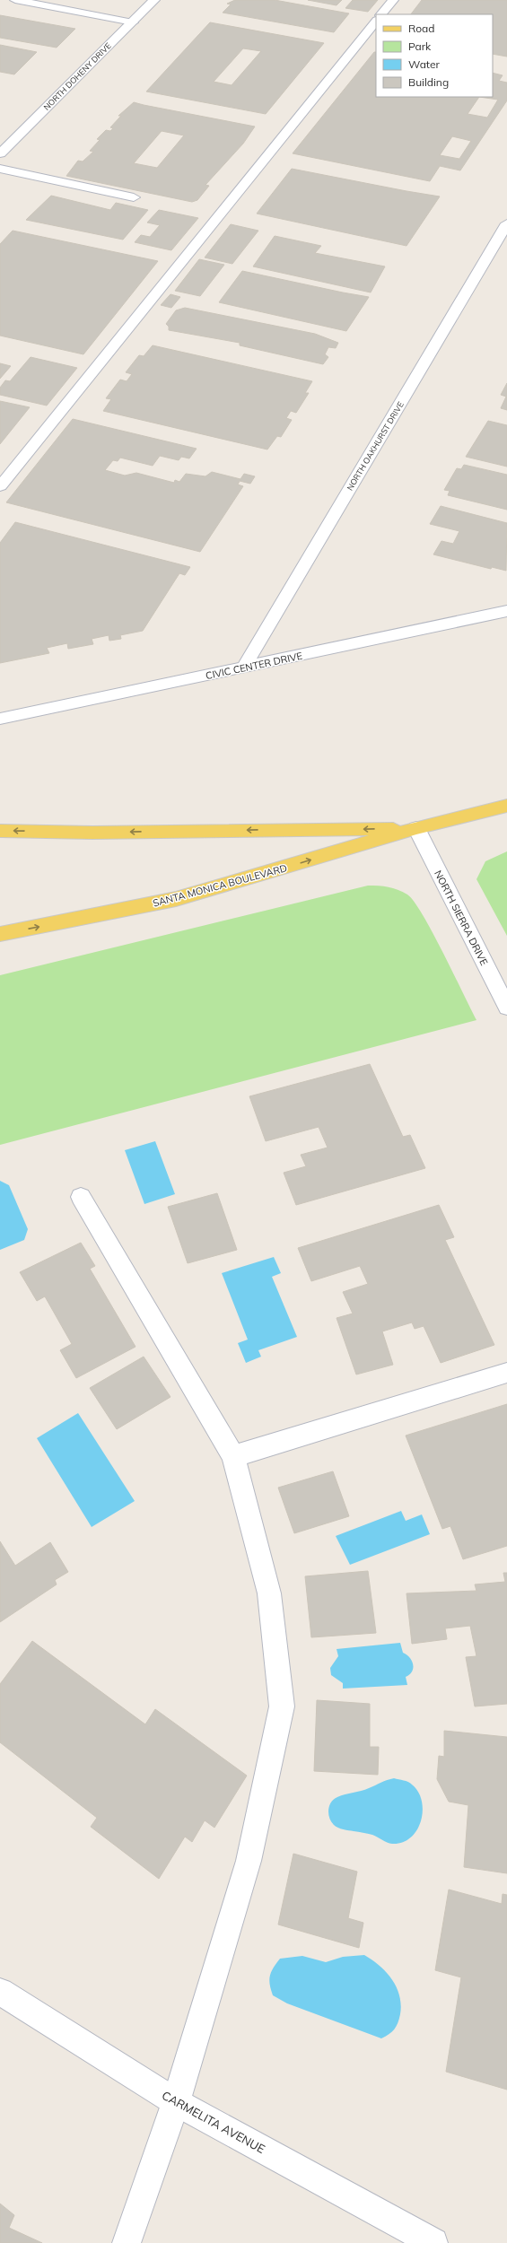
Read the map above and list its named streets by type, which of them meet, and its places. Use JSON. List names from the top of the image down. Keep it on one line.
{"streets":{"main road":["SANTA MONICA BOULEVARD"],"street":["NORTH DOHENY DRIVE","NORTH OAKHURST DRIVE","CIVIC CENTER DRIVE","NORTH SIERRA DRIVE","CARMELITA AVENUE"]},"crossings":[["NORTH OAKHURST DRIVE","CIVIC CENTER DRIVE"],["SANTA MONICA BOULEVARD","NORTH SIERRA DRIVE"]],"legend":["Road","Park","Water","Building"]}
